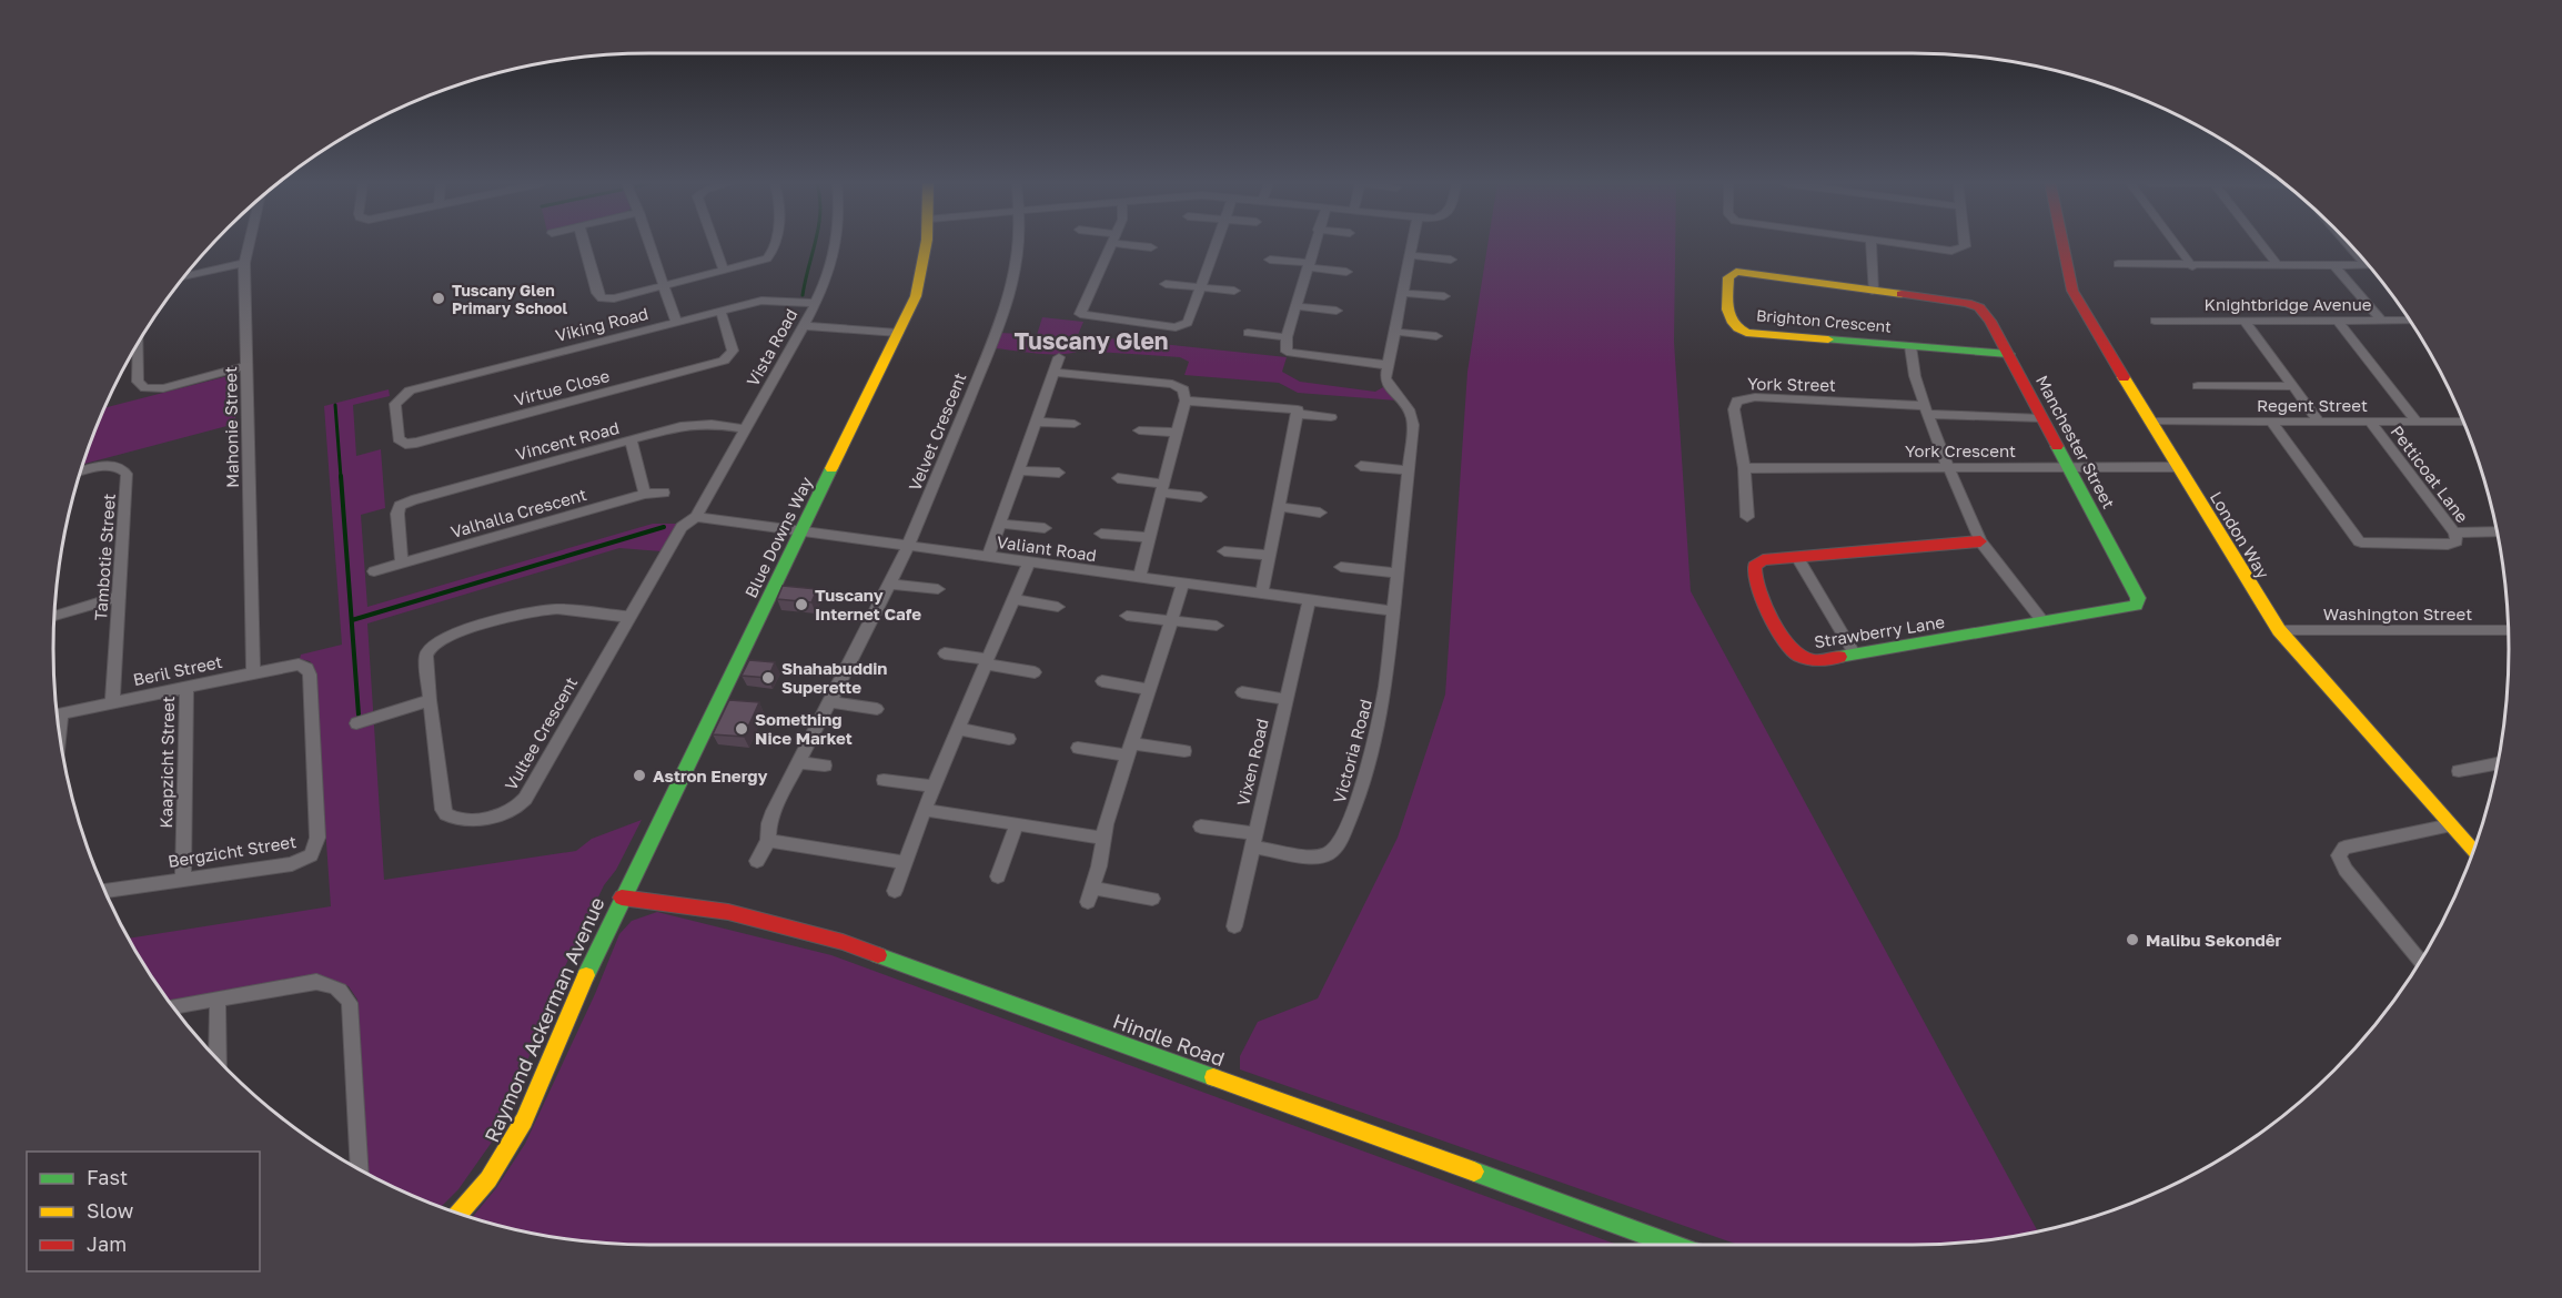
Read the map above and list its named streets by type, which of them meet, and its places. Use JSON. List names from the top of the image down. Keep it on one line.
{"streets":{"street":["Knightbridge Avenue","Brighton Crescent","Viking Road","Vista Road","York Street","Virtue Close","Regent Street","Mahonie Street","Velvet Crescent","Vincent Road","Manchester Street","York Crescent","Petticoat Lane","Valhalla Crescent","London Way","Blue Downs Way","Valiant Road","Tambotie Street","Washington Street","Strawberry Lane","Beril Street","Vultee Crescent","Victoria Road","Kaapzicht Street","Vixen Road","Bergzicht Street","Raymond Ackerman Avenue","Hindle Road"]},"crossings":[["Brighton Crescent","Manchester Street"],["Viking Road","Vista Road"],["Viking Road","Virtue Close"],["Vista Road","Vincent Road"],["Vista Road","Valiant Road"],["Vista Road","Vultee Crescent"],["York Street","Manchester Street"],["York Street","York Crescent"],["Regent Street","Petticoat Lane"],["Regent Street","London Way"],["Mahonie Street","Beril Street"],["Velvet Crescent","Valiant Road"],["Vincent Road","Valhalla Crescent"],["Manchester Street","York Crescent"],["Manchester Street","Strawberry Lane"],["York Crescent","London Way"],["London Way","Washington Street"],["Blue Downs Way","Valiant Road"],["Blue Downs Way","Raymond Ackerman Avenue"],["Blue Downs Way","Hindle Road"],["Valiant Road","Vultee Crescent"],["Valiant Road","Victoria Road"],["Valiant Road","Vixen Road"],["Tambotie Street","Beril Street"],["Beril Street","Kaapzicht Street"],["Beril Street","Bergzicht Street"],["Victoria Road","Vixen Road"],["Kaapzicht Street","Bergzicht Street"],["Raymond Ackerman Avenue","Hindle Road"]],"districts":["Tuscany Glen"],"places":["Tuscany Glen Primary School","Tuscany Internet Cafe","Shahabuddin Superette","Something Nice Market","Astron Energy","Malibu Sekondêr"],"legend":["Fast","Slow","Jam"]}
